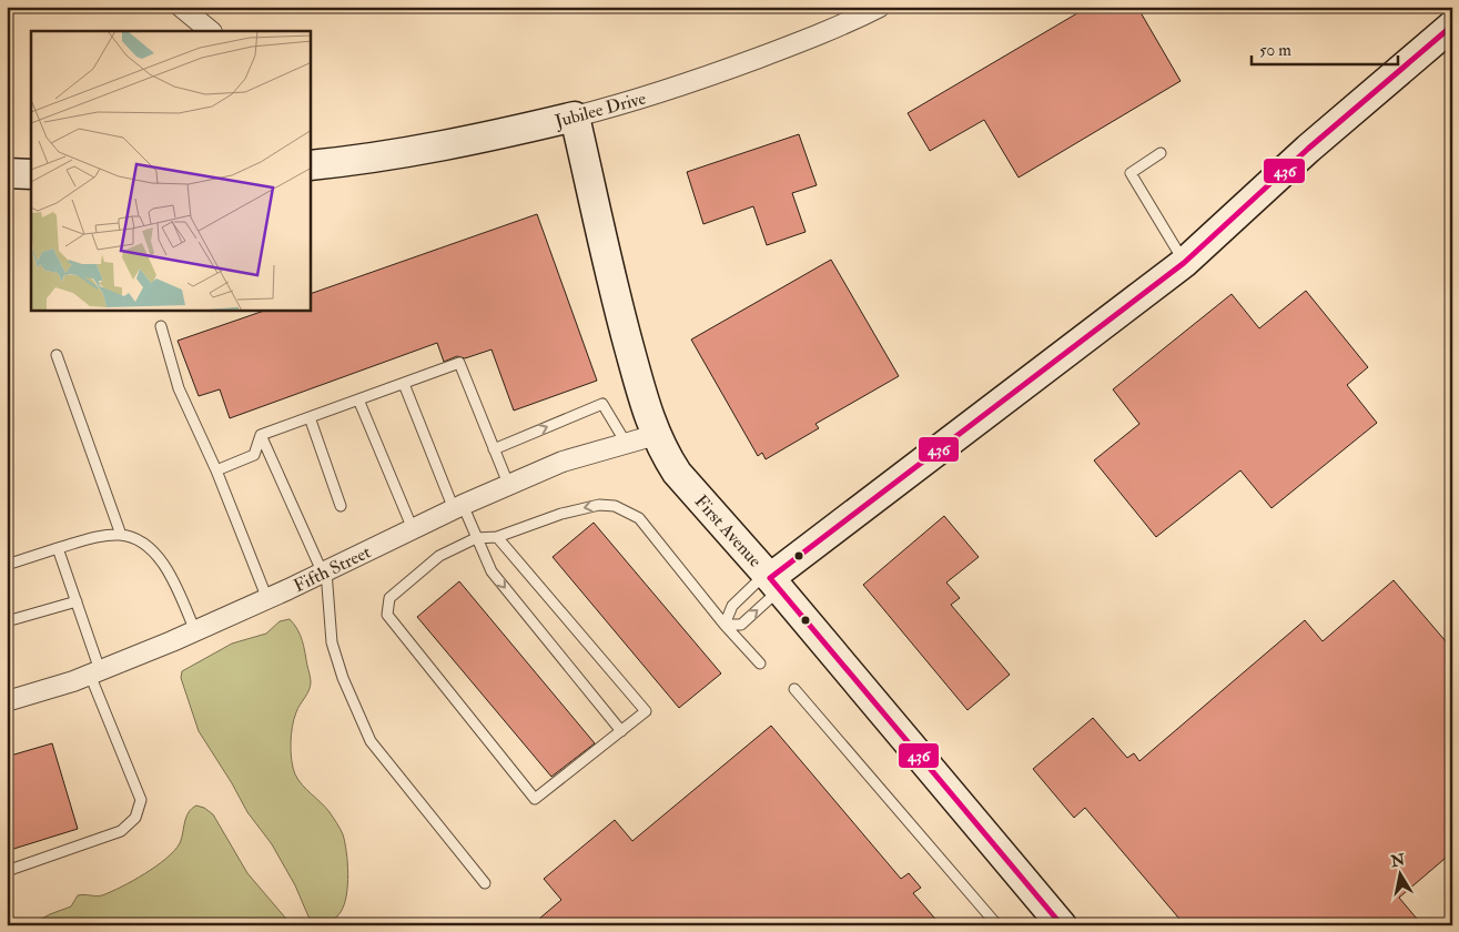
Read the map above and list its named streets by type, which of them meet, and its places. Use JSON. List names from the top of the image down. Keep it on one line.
{"streets":{"street":["Jubilee Drive","First Avenue","Fifth Street"]},"crossings":[["Jubilee Drive","First Avenue"],["First Avenue","Fifth Street"]],"lines":["transit line 436"],"scale_bar":"50 m","north":"top"}
